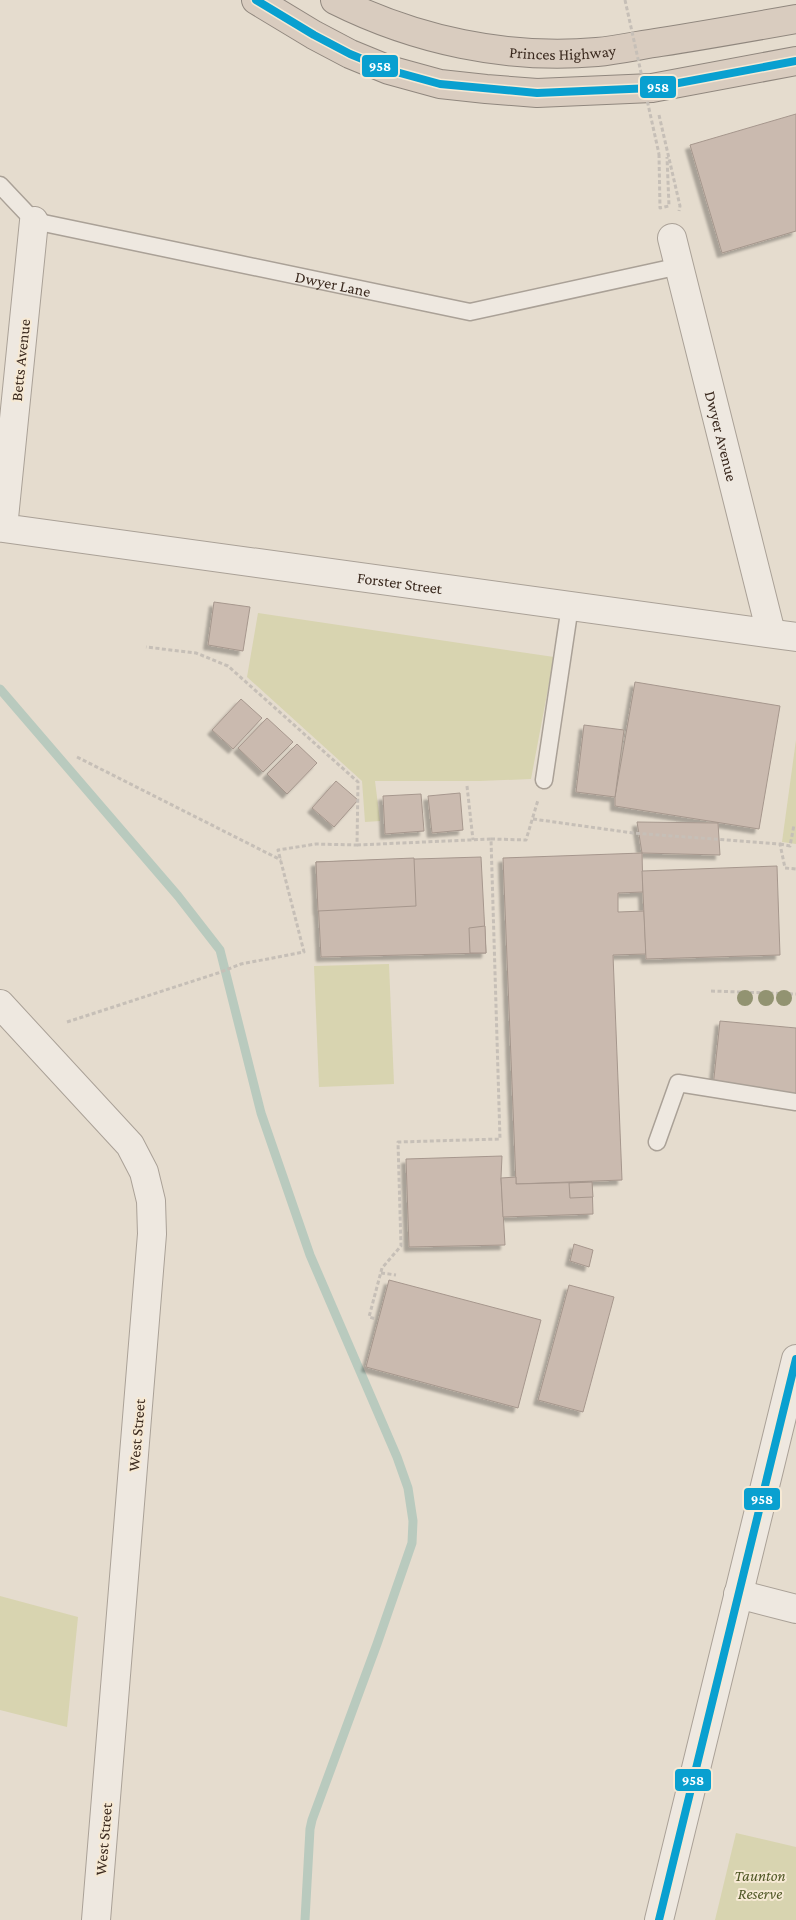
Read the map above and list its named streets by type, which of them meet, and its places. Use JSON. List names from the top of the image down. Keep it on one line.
{"streets":{"highway":["Princes Highway"],"street":["Betts Avenue","Dwyer Avenue","Forster Street","West Street"],"lane":["Dwyer Lane"]},"crossings":[["Dwyer Lane","Betts Avenue"],["Dwyer Lane","Dwyer Avenue"],["Betts Avenue","Forster Street"],["Dwyer Avenue","Forster Street"]],"parks":["Taunton Reserve"],"lines":["transit line 958"]}
